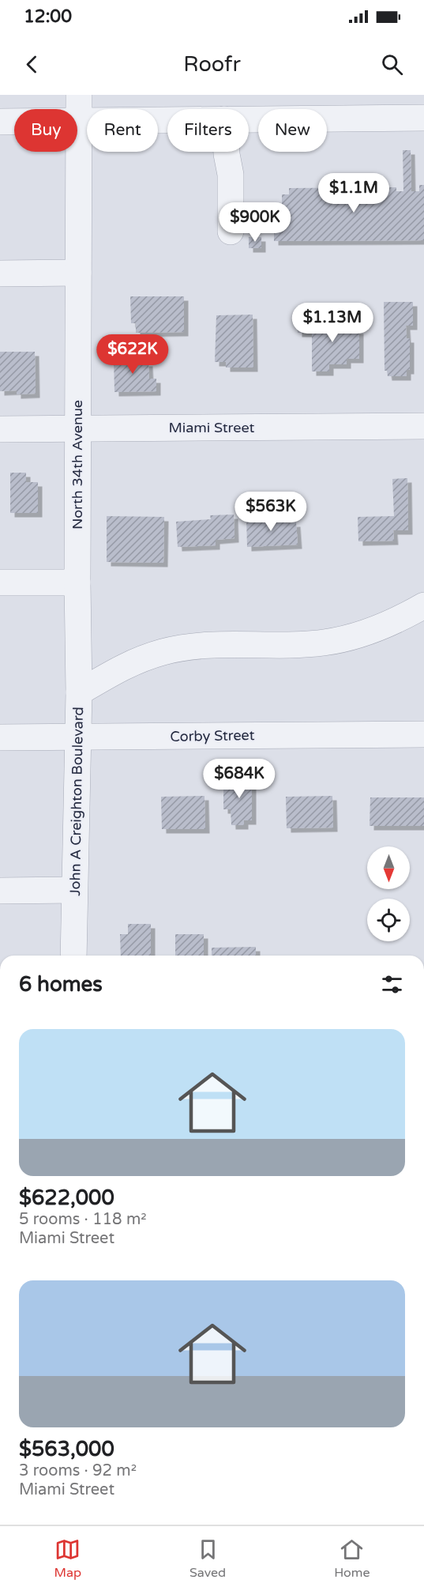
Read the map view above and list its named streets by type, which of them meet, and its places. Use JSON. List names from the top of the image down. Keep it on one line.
{"streets":{"street":["Miami Street","North 34th Avenue","Corby Street","John A Creighton Boulevard"]},"crossings":[["Miami Street","North 34th Avenue"],["North 34th Avenue","John A Creighton Boulevard"],["Corby Street","John A Creighton Boulevard"]],"north":"bottom","page":{"status":"12:00","header":"Roofr","chip":["Buy","Rent","Filters","New"],"price":["$1.1M","$900K","$1.13M","$622K","$563K","$684K"],"heading":"6 homes","list":[{"name":"$622,000","note":"5 rooms · 118 m² · Miami Street"},{"name":"$563,000","note":"3 rooms · 92 m² · Miami Street"}],"tabs":["Map","Saved","Home"]}}
